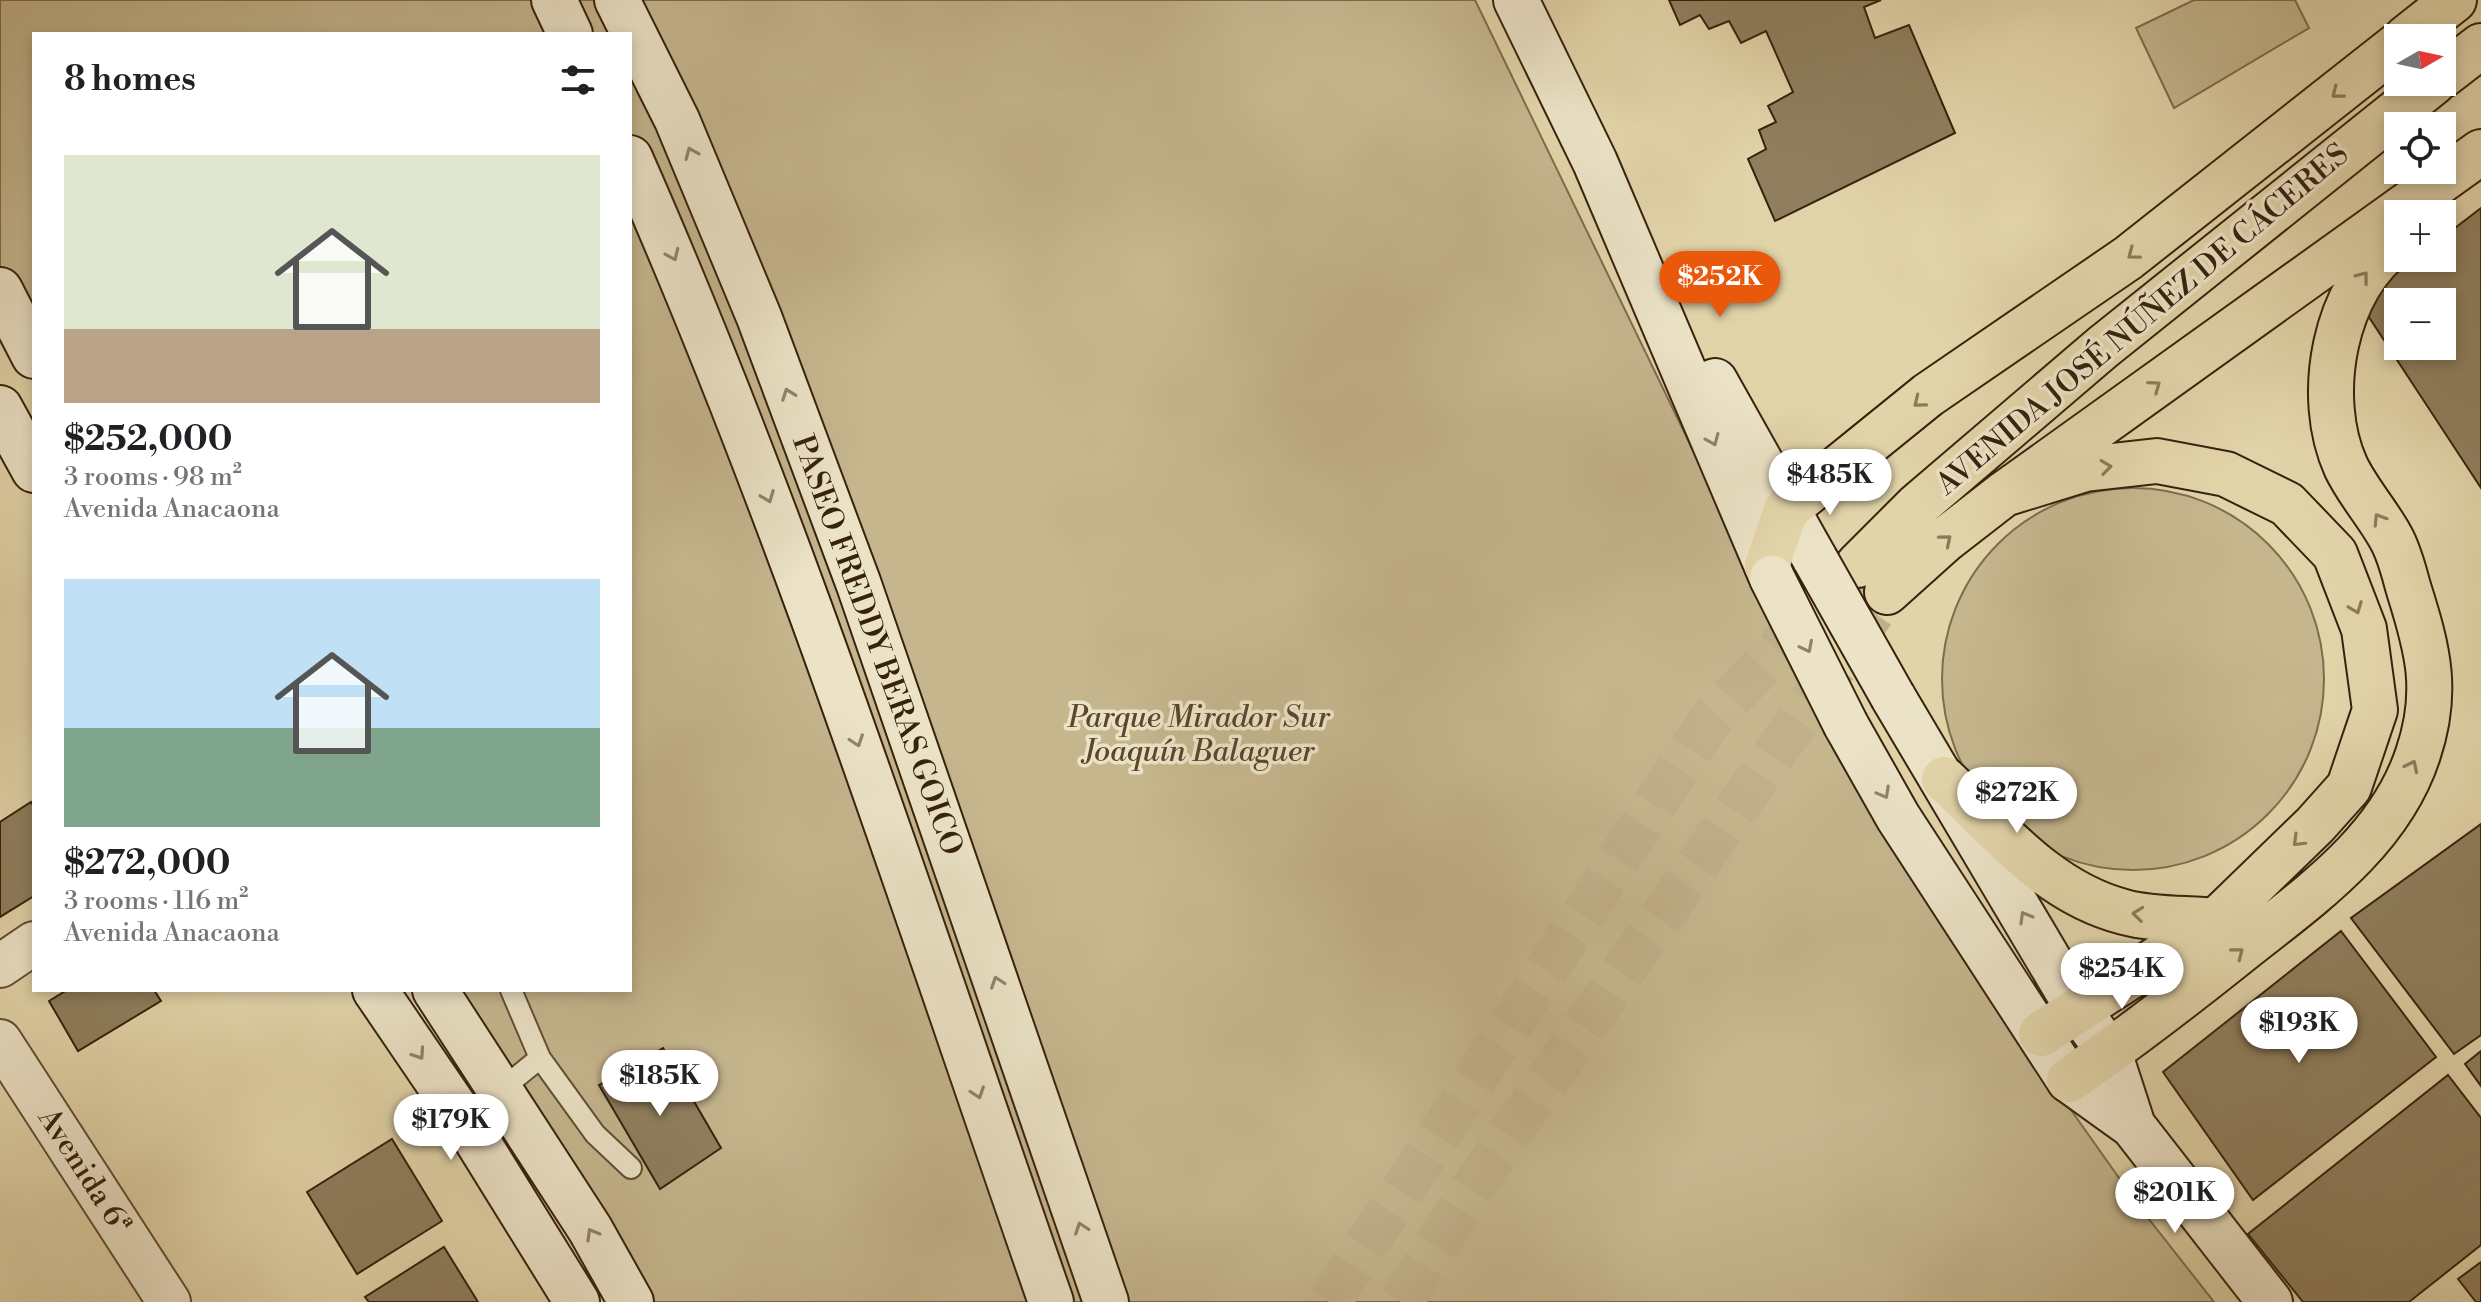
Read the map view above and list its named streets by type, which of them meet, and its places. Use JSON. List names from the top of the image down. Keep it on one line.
{"streets":{"main road":["AVENIDA JOSÉ NÚÑEZ DE CÁCERES"],"street":["PASEO FREDDY BERAS GOICO","Avenida 6ª"]},"parks":["Parque Mirador Sur Joaquín Balaguer"],"north":"right","page":{"map_buttons":["+","−"],"heading":"8 homes","list":[{"name":"$252,000","note":"3 rooms · 98 m² · Avenida Anacaona"},{"name":"$272,000","note":"3 rooms · 116 m² · Avenida Anacaona"}],"price":["$252K","$485K","$272K","$254K","$193K","$185K","$179K","$201K"]}}
